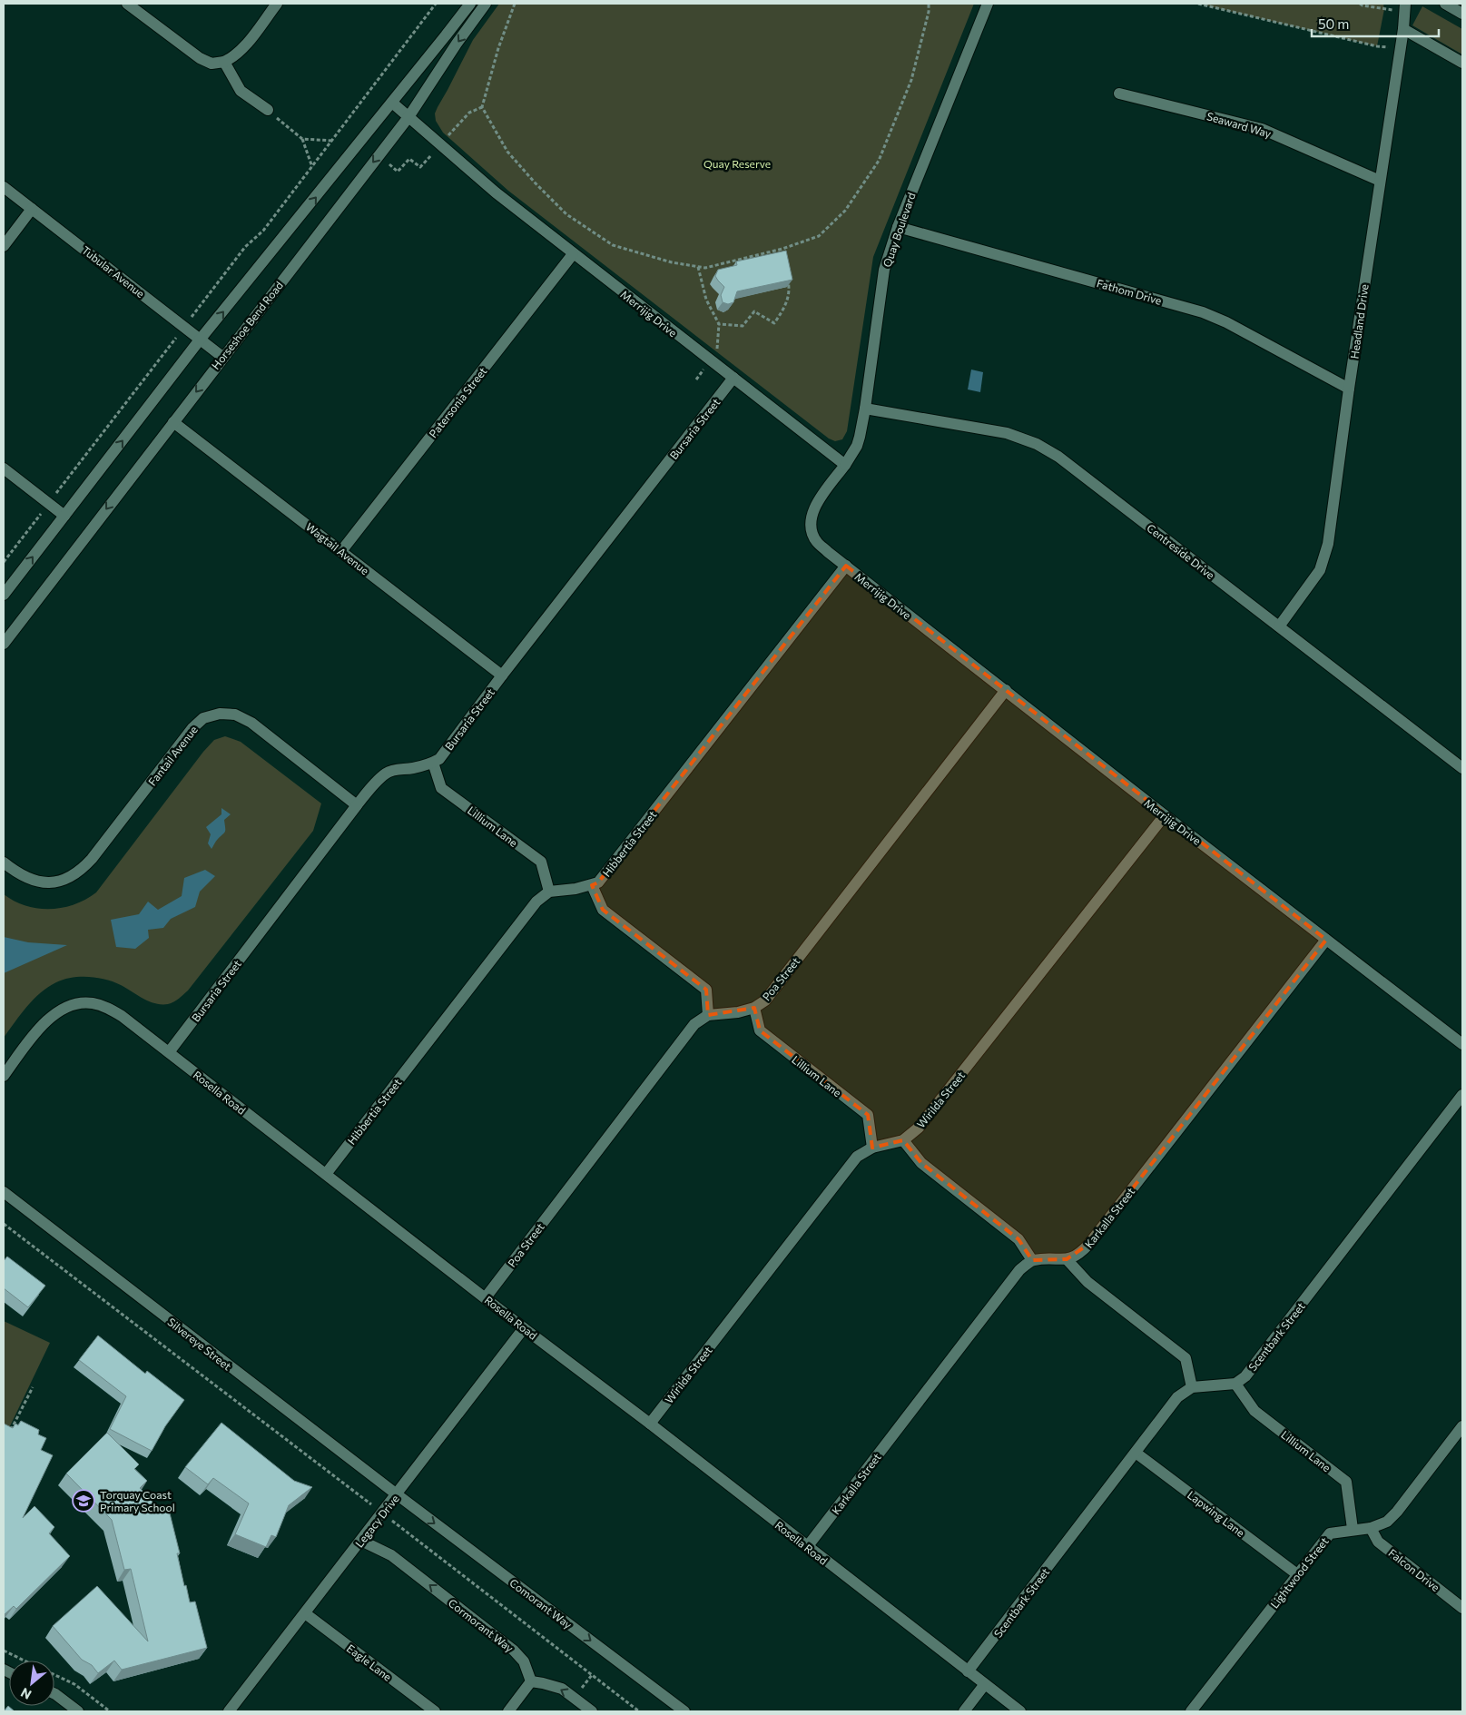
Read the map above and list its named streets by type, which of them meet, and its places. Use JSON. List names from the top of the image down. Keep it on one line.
{"streets":{"street":["Seaward Way","Quay Boulevard","Tubular Avenue","Fathom Drive","Merrijig Drive","Headland Drive","Horseshoe Bend Road","Patersonia Street","Bursaria Street","Wagtail Avenue","Centreside Drive","Fantail Avenue","Lillium Lane","Hibbertia Street","Poa Street","Rosella Road","Wirilda Street","Karkalla Street","Scentbark Street","Silvereye Street","Lapwing Lane","Legacy Drive","Falcon Drive","Lightwood Street","Comorant Way","Cormorant Way","Eagle Lane"]},"crossings":[["Seaward Way","Headland Drive"],["Quay Boulevard","Fathom Drive"],["Quay Boulevard","Merrijig Drive"],["Quay Boulevard","Centreside Drive"],["Tubular Avenue","Horseshoe Bend Road"],["Fathom Drive","Headland Drive"],["Merrijig Drive","Horseshoe Bend Road"],["Merrijig Drive","Patersonia Street"],["Merrijig Drive","Bursaria Street"],["Merrijig Drive","Hibbertia Street"],["Merrijig Drive","Poa Street"],["Merrijig Drive","Wirilda Street"],["Merrijig Drive","Karkalla Street"],["Headland Drive","Centreside Drive"],["Horseshoe Bend Road","Wagtail Avenue"],["Patersonia Street","Wagtail Avenue"],["Bursaria Street","Wagtail Avenue"],["Bursaria Street","Fantail Avenue"],["Bursaria Street","Lillium Lane"],["Bursaria Street","Rosella Road"],["Lillium Lane","Hibbertia Street"],["Lillium Lane","Poa Street"],["Lillium Lane","Wirilda Street"],["Lillium Lane","Scentbark Street"],["Lillium Lane","Lightwood Street"],["Hibbertia Street","Rosella Road"],["Poa Street","Rosella Road"],["Rosella Road","Wirilda Street"],["Rosella Road","Karkalla Street"],["Rosella Road","Scentbark Street"],["Rosella Road","Legacy Drive"],["Scentbark Street","Lapwing Lane"],["Silvereye Street","Legacy Drive"],["Silvereye Street","Comorant Way"],["Lapwing Lane","Lightwood Street"],["Legacy Drive","Comorant Way"],["Legacy Drive","Cormorant Way"],["Legacy Drive","Eagle Lane"],["Falcon Drive","Lightwood Street"]],"one_way":["Comorant Way","Cormorant Way"],"parks":["Quay Reserve"],"places":{"school or university":["Torquay Coast Primary School"]},"scale_bar":"50 m","north":"bottom left"}
